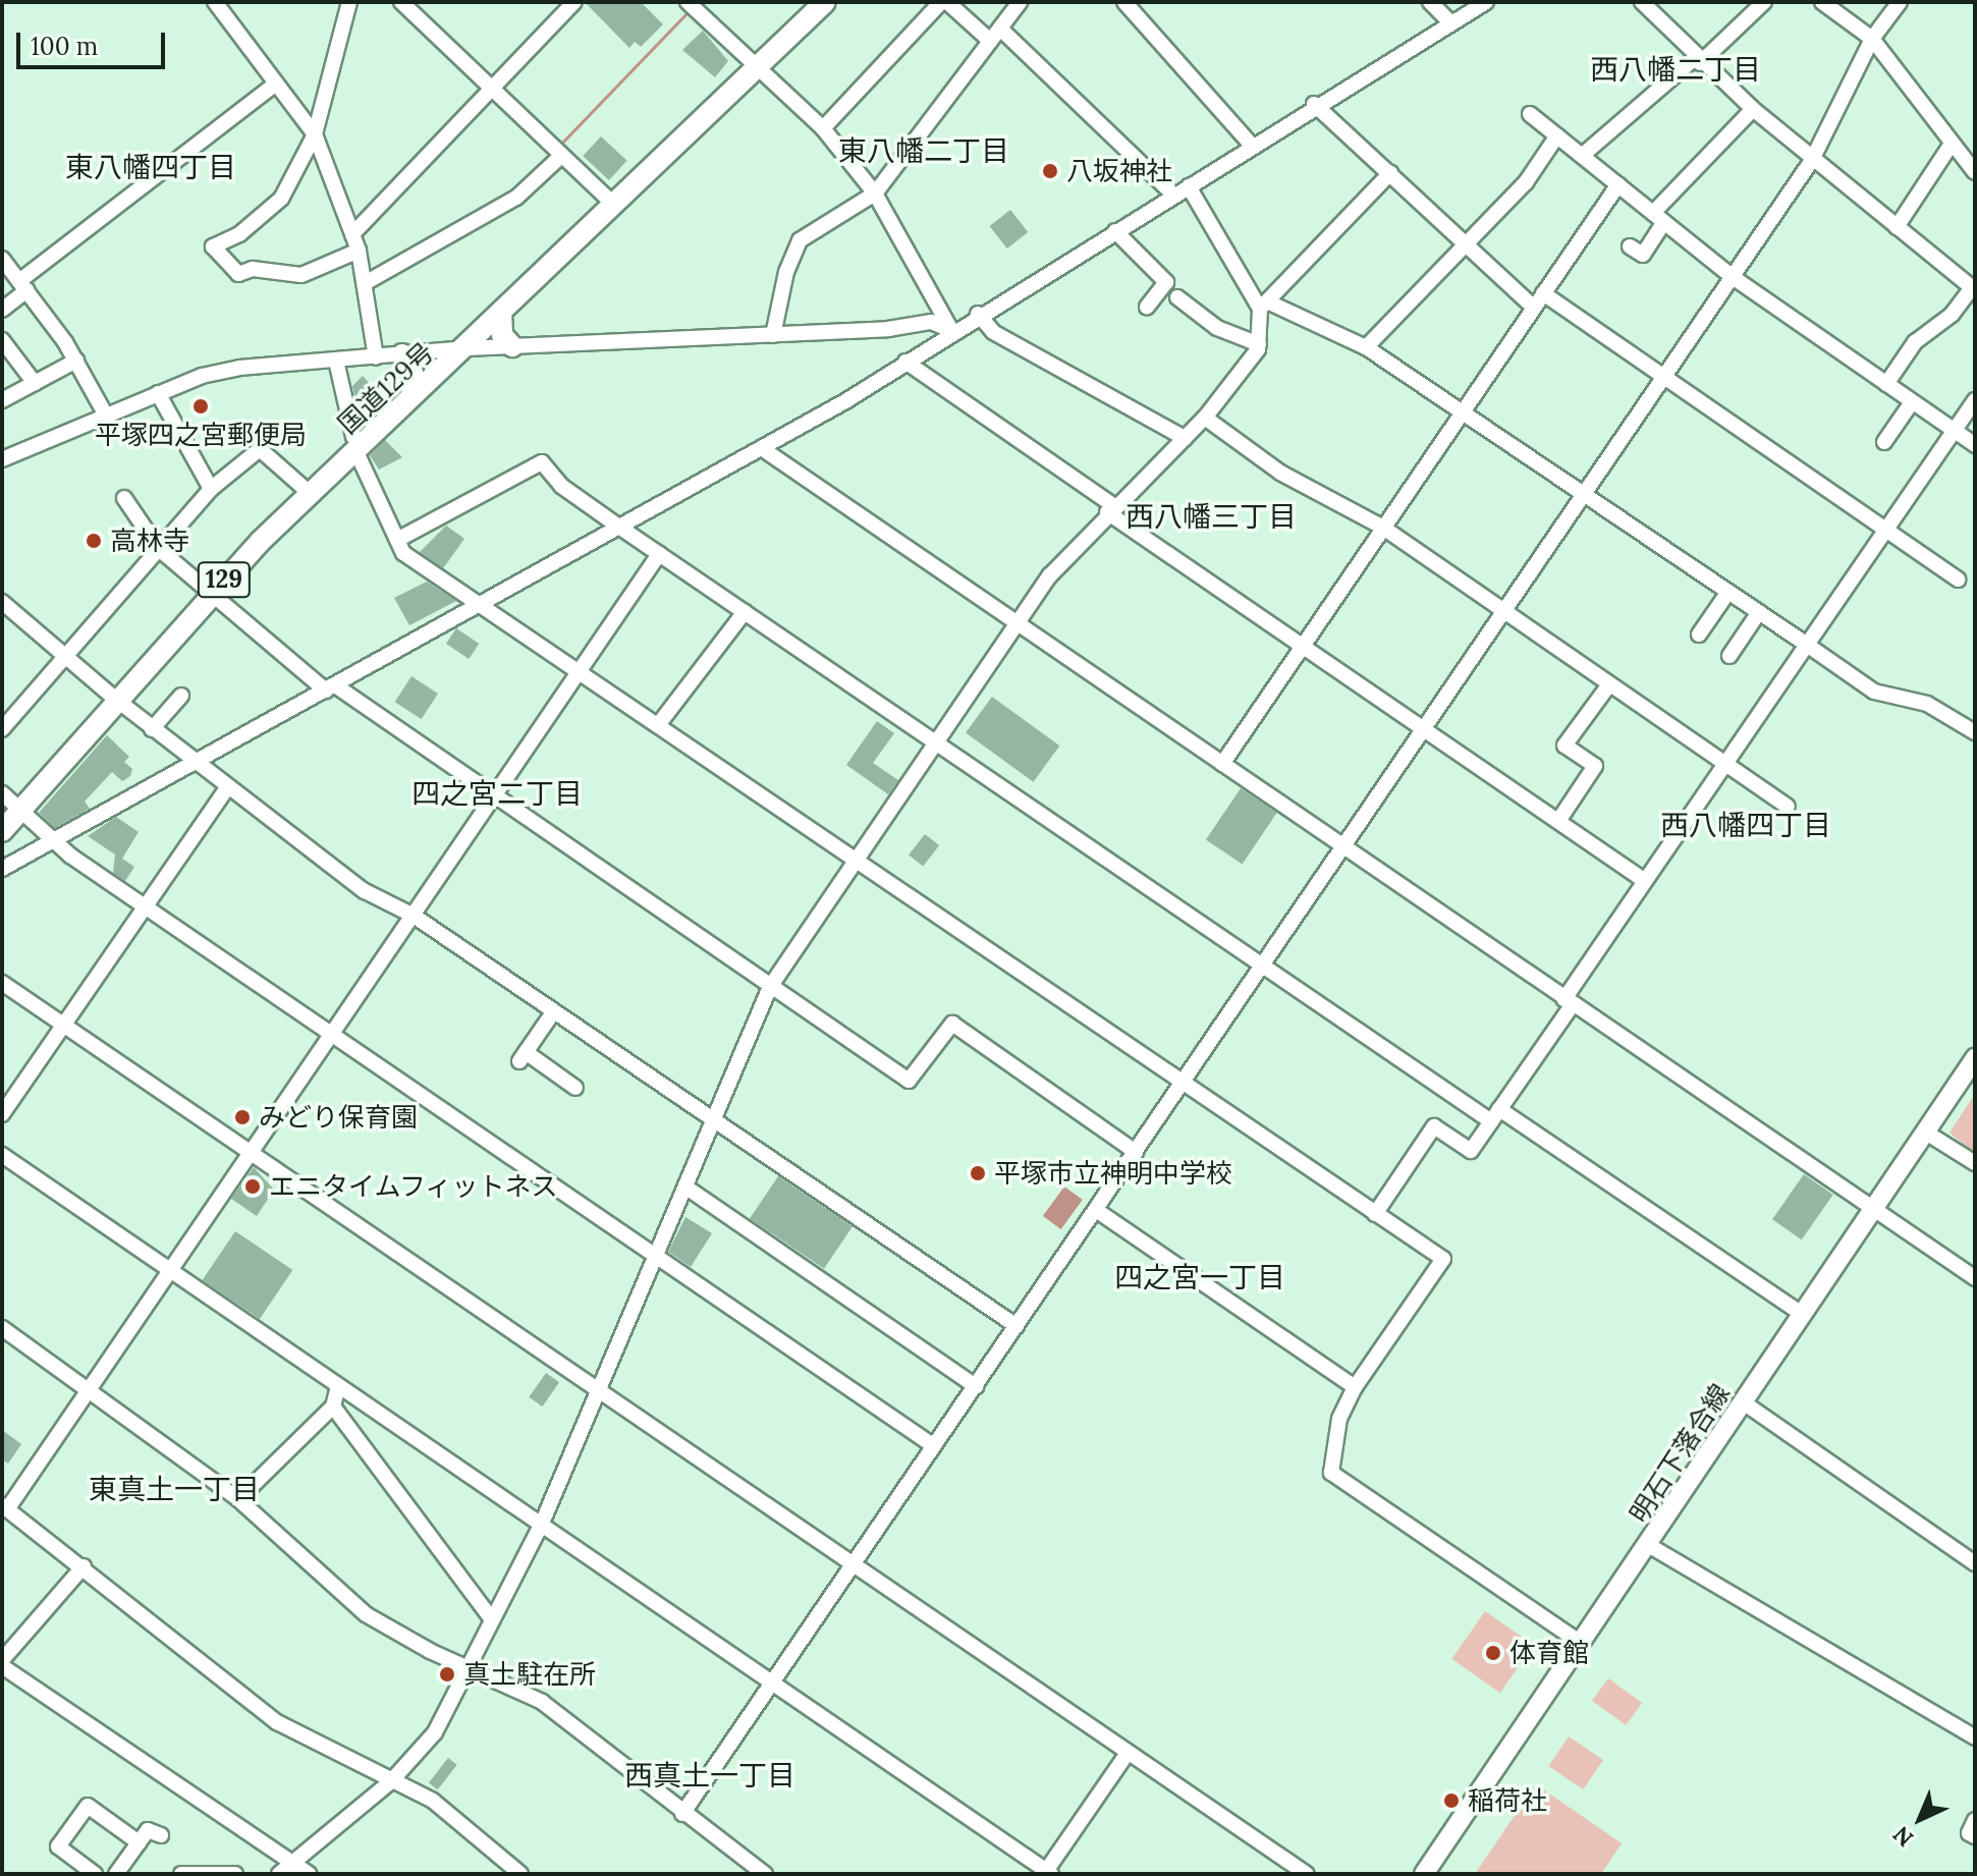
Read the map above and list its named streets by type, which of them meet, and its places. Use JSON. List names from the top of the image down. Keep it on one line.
{"streets":{"highway":["国道129号","129"],"main road":["明石下落合線"]},"districts":["西八幡二丁目","東八幡二丁目","東八幡四丁目","西八幡三丁目","四之宮二丁目","西八幡四丁目","四之宮一丁目","東真土一丁目","西真土一丁目"],"places":["八坂神社","平塚四之宮郵便局","高林寺","みどり保育園","平塚市立神明中学校","エニタイムフィットネス","体育館","真土駐在所","稲荷社"],"scale_bar":"100 m","north":"bottom left"}
